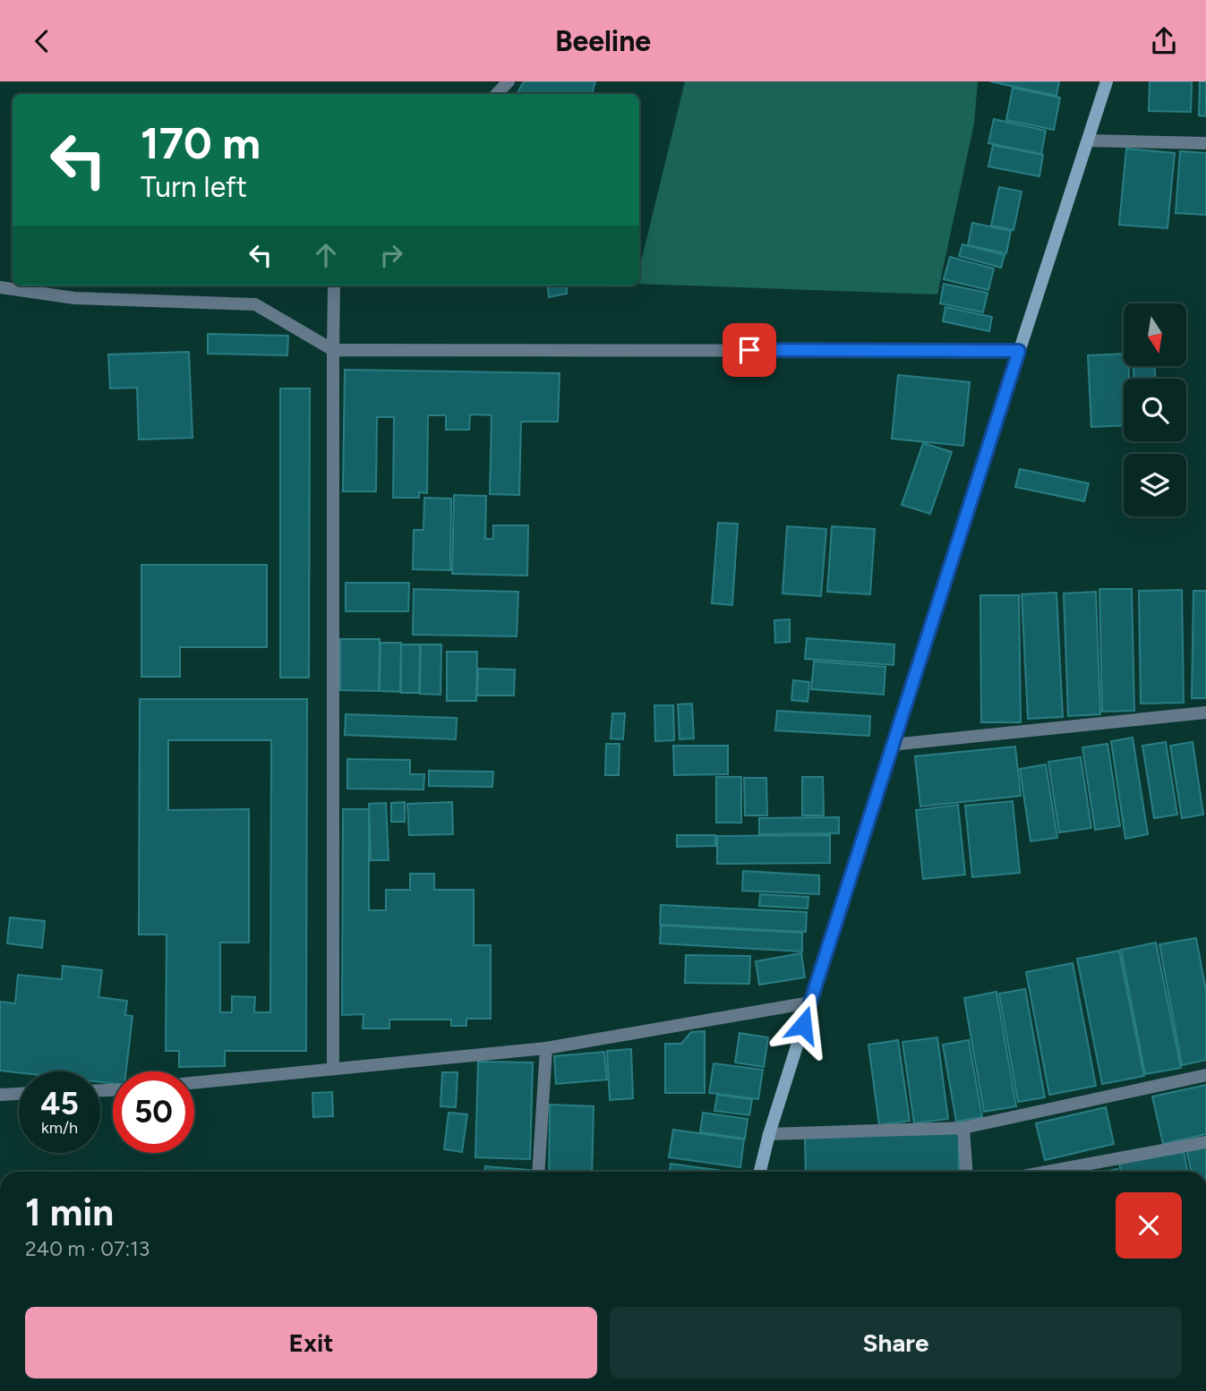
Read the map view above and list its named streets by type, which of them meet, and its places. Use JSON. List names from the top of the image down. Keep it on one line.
{"north":"bottom","page":{"header":"Beeline","turn":["170 m","Turn left"],"speed":"45 km/h","limit":"50","heading":["1 min","240 m · 07:13"],"buttons":["Exit","Share"]}}
